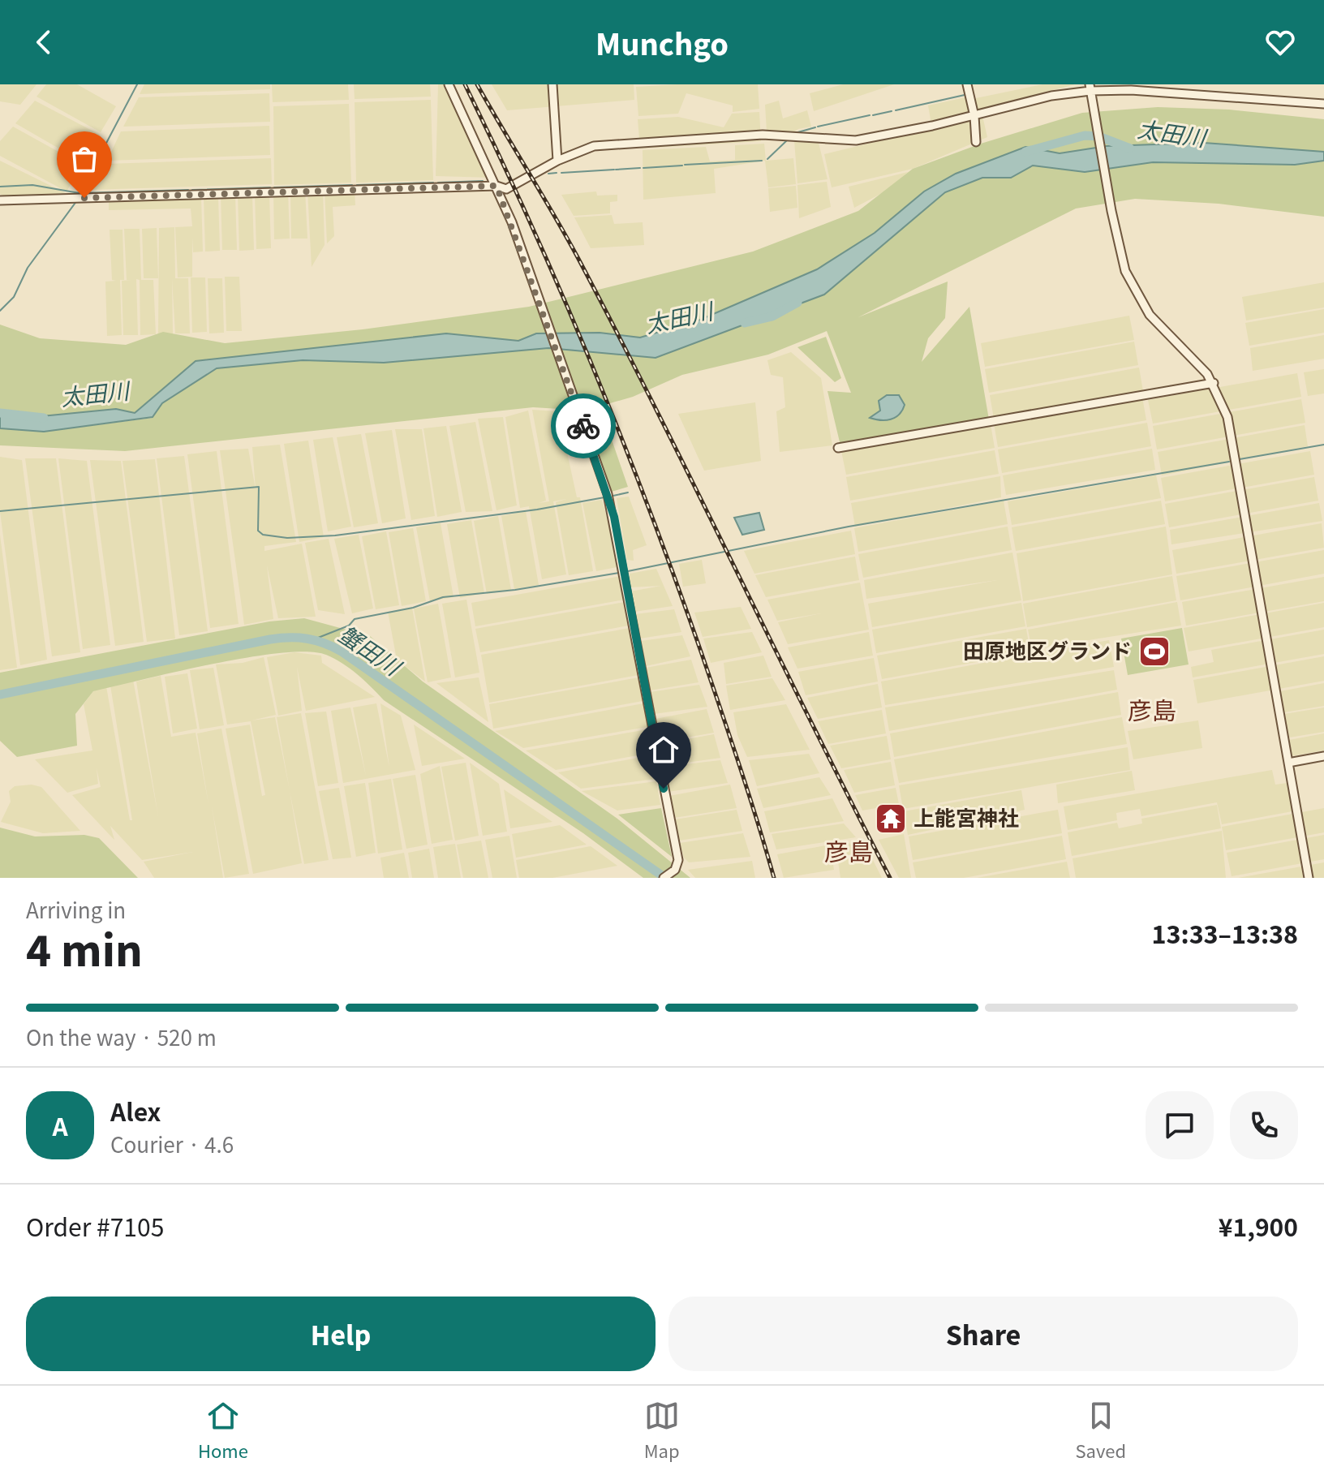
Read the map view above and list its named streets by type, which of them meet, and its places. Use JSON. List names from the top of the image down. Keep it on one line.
{"districts":["彦島","彦島"],"water":["太田川","蟹田川"],"places":{"sports":["田原地区グランド"],"temple":["上能宮神社"]},"page":{"header":"Munchgo","heading":["4 min","Arriving in","13:33–13:38"],"panel":["Alex","Courier · 4.6","Order #7105","¥1,900"],"bar":"On the way · 520 m","round":"A","buttons":["Help","Share"],"tabs":["Home","Map","Saved"]}}
